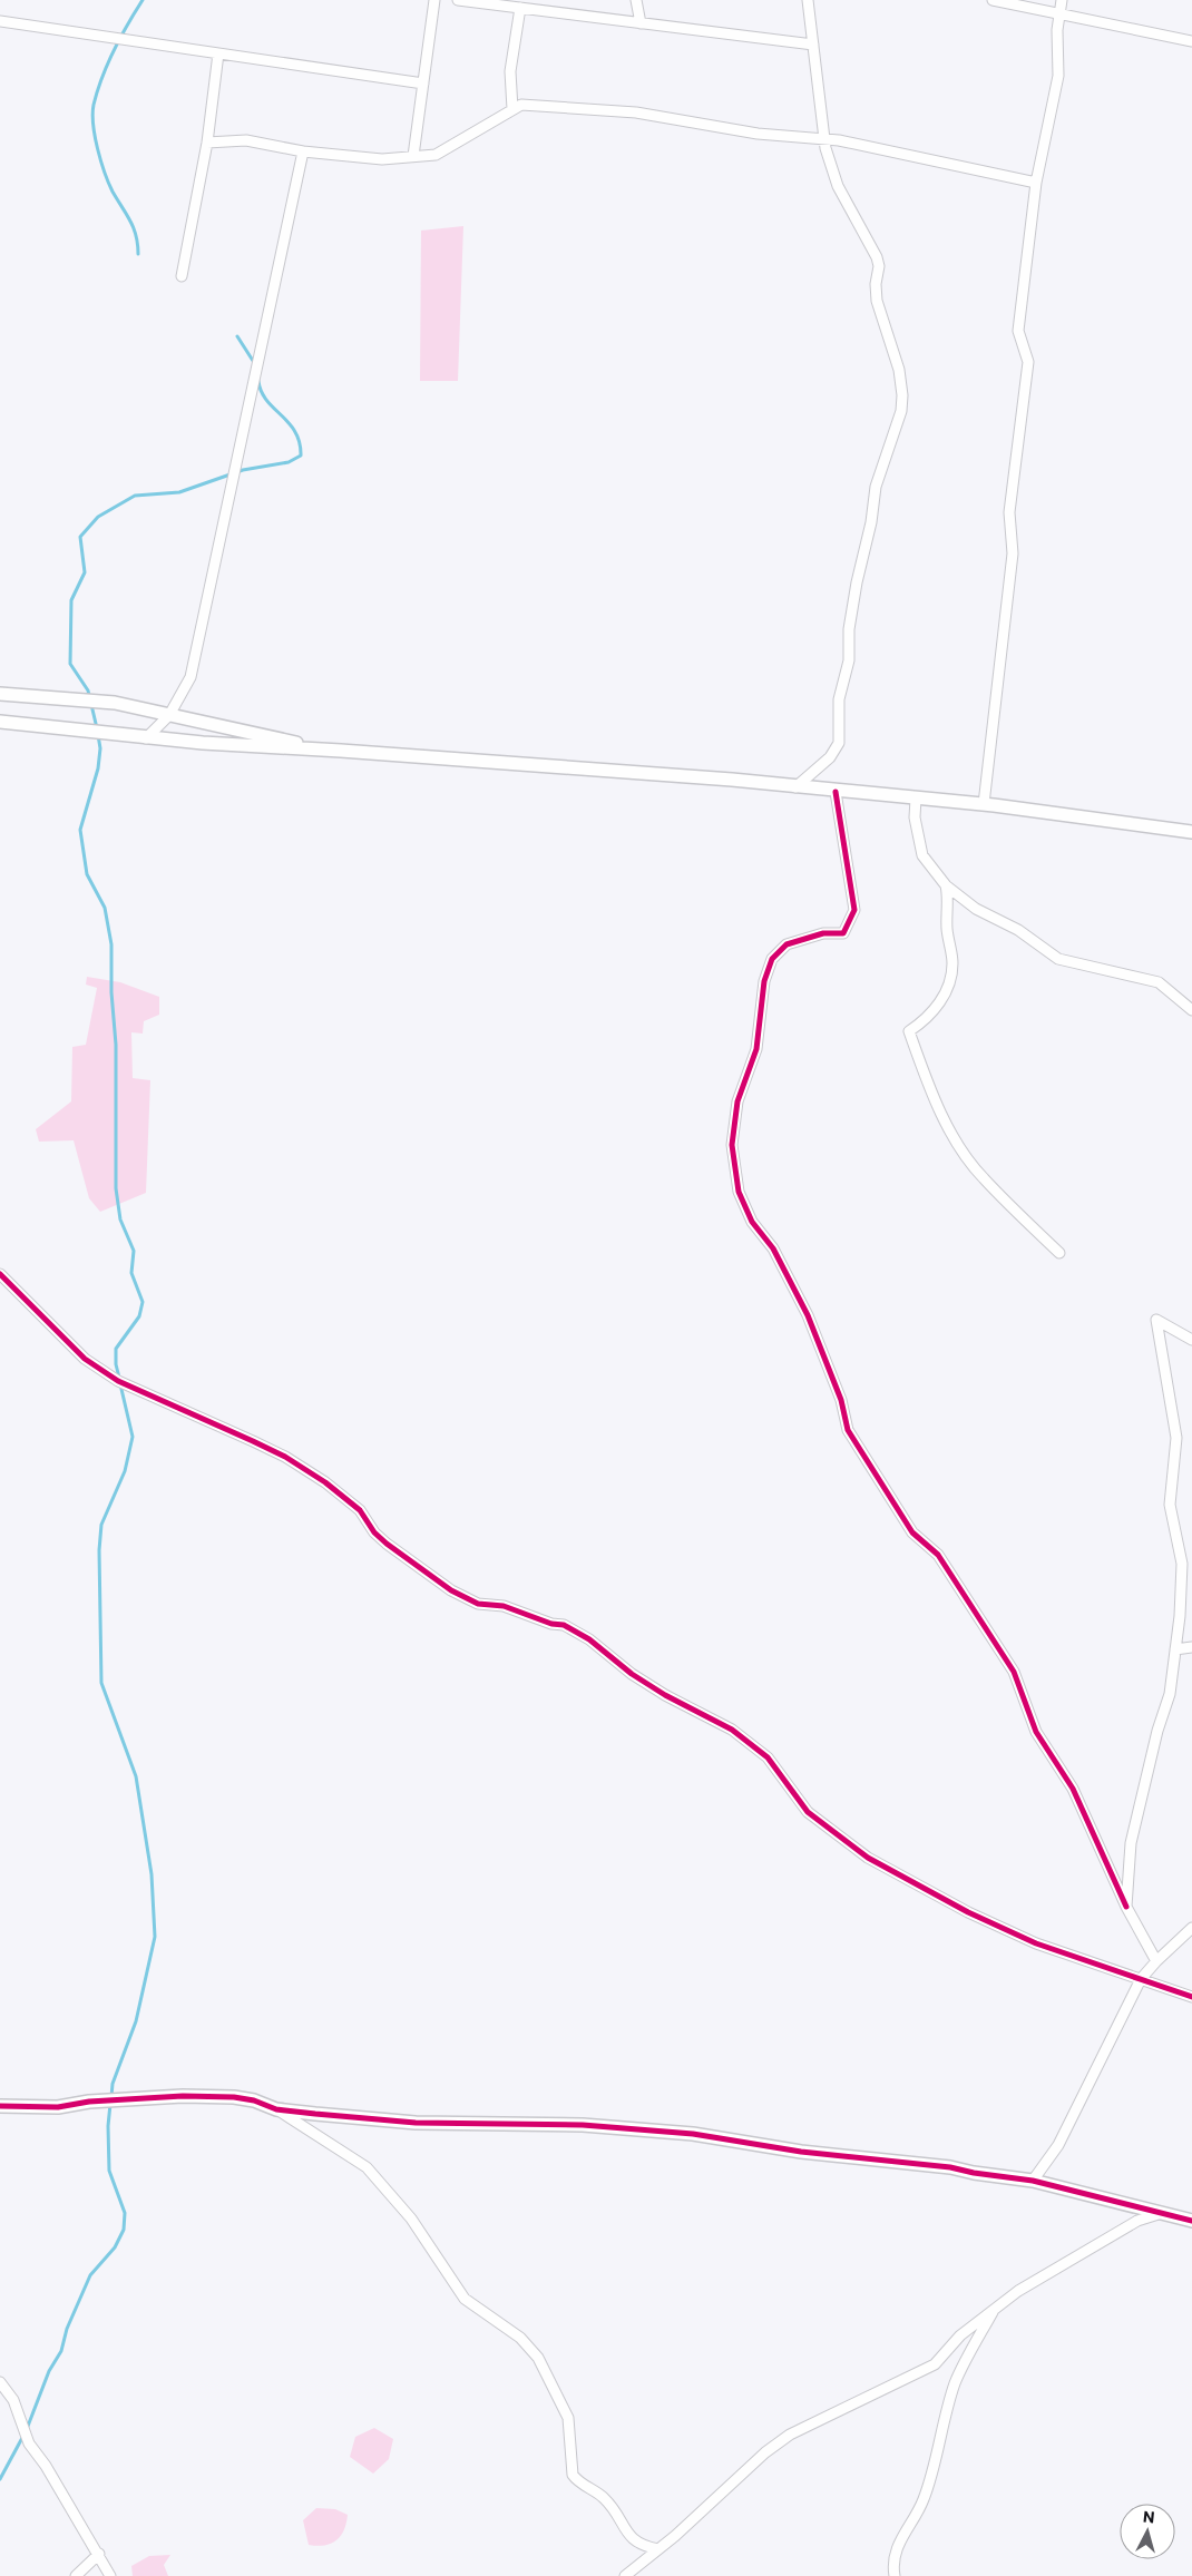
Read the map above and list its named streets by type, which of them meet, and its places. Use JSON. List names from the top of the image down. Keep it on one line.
{"north":"top"}
